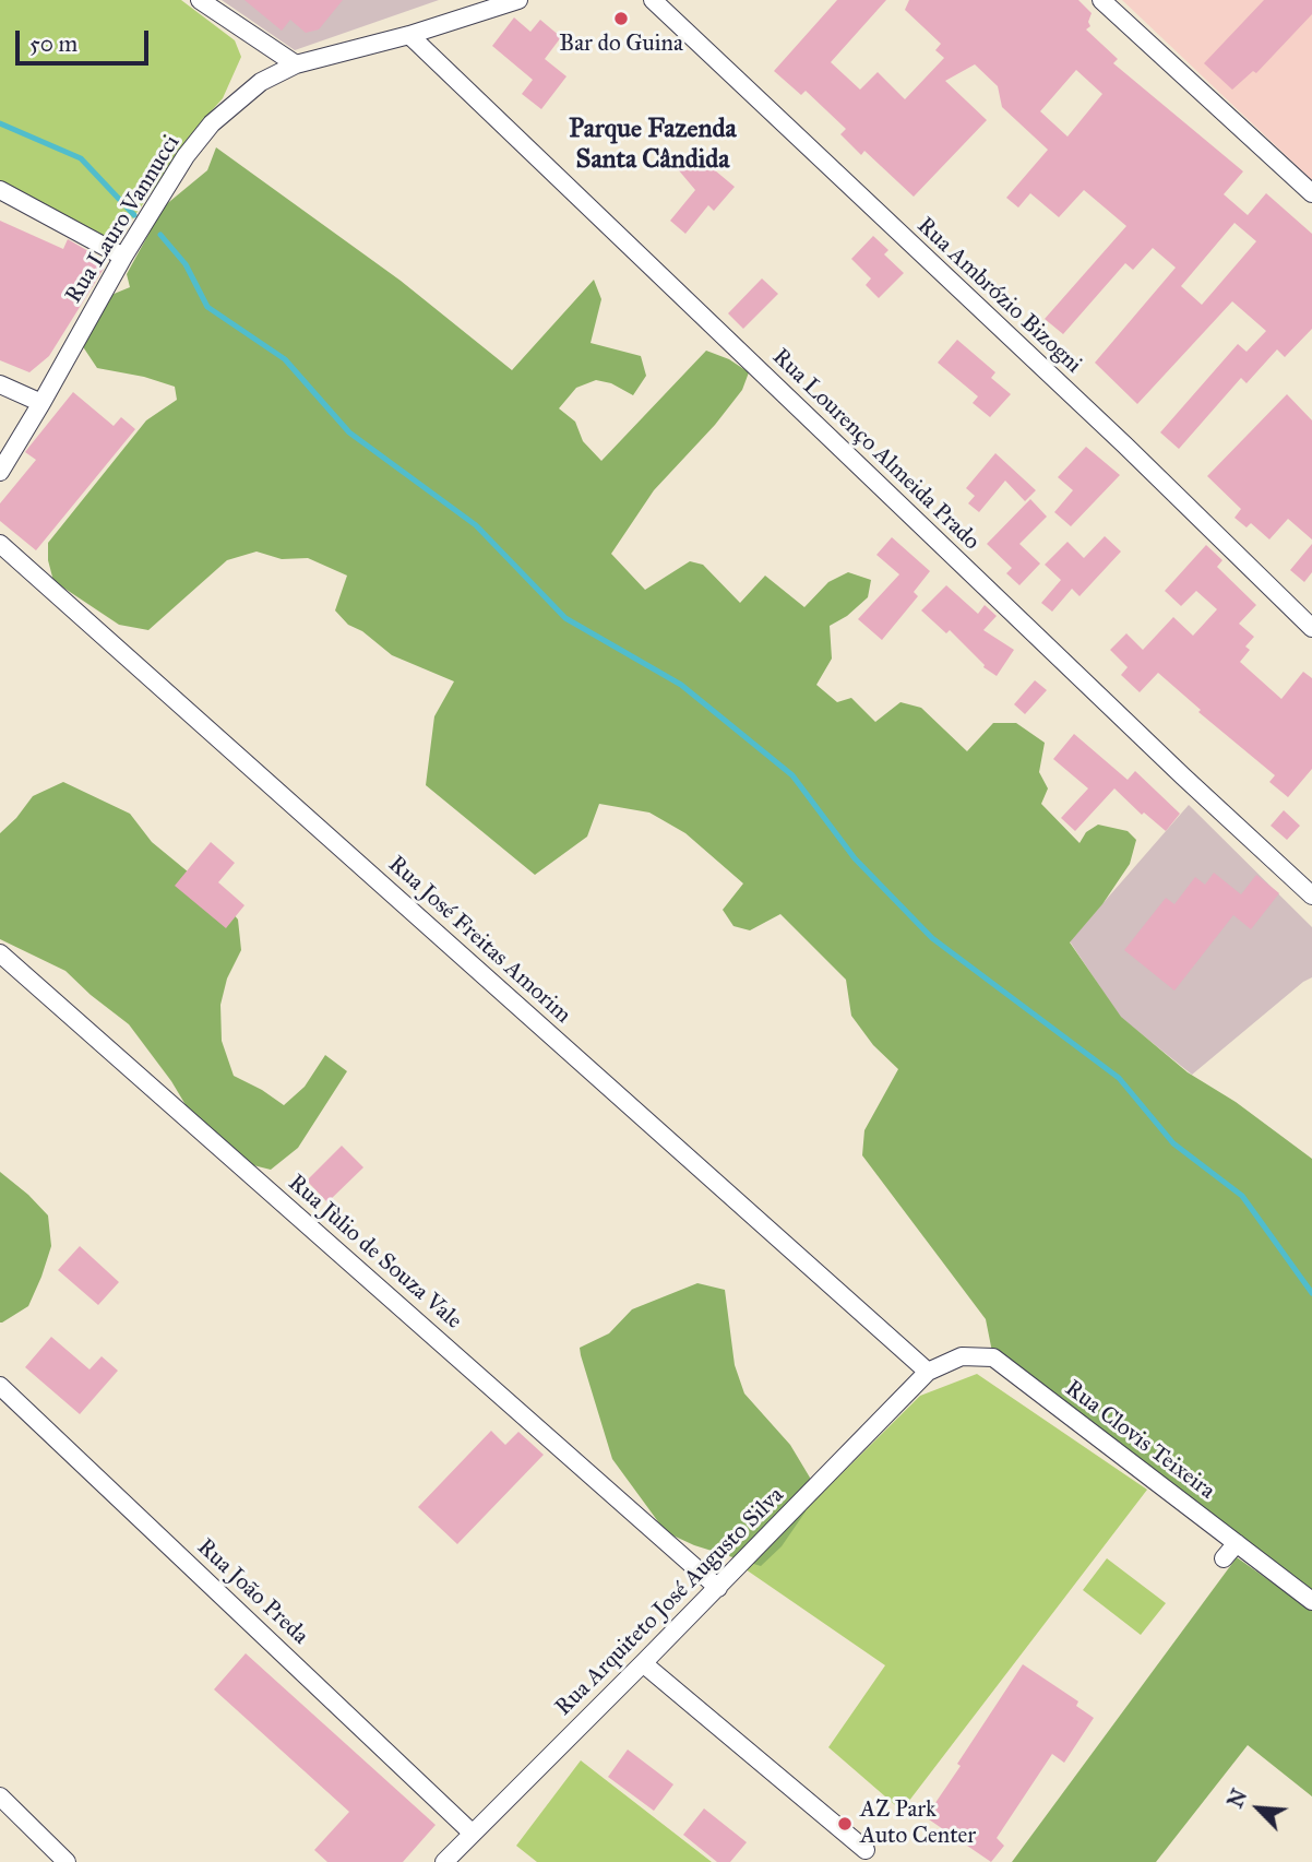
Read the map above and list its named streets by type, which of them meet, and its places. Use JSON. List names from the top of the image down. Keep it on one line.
{"streets":{"street":["Rua Lauro Vannucci","Rua Ambrózio Bizogni","Rua Lourenço Almeida Prado","Rua José Freitas Amorim","Rua Jùlio de Souza Vale","Rua Clovis Teixeira","Rua João Preda","Rua Arquiteto José Augusto Silva"]},"crossings":[["Rua Lauro Vannucci","Rua Lourenço Almeida Prado"],["Rua José Freitas Amorim","Rua Clovis Teixeira"],["Rua José Freitas Amorim","Rua Arquiteto José Augusto Silva"],["Rua Jùlio de Souza Vale","Rua Arquiteto José Augusto Silva"],["Rua Clovis Teixeira","Rua Arquiteto José Augusto Silva"],["Rua João Preda","Rua Arquiteto José Augusto Silva"]],"districts":["Parque Fazenda Santa Cândida"],"places":["Bar do Guina","AZ Park Auto Center"],"scale_bar":"50 m","north":"top left"}
